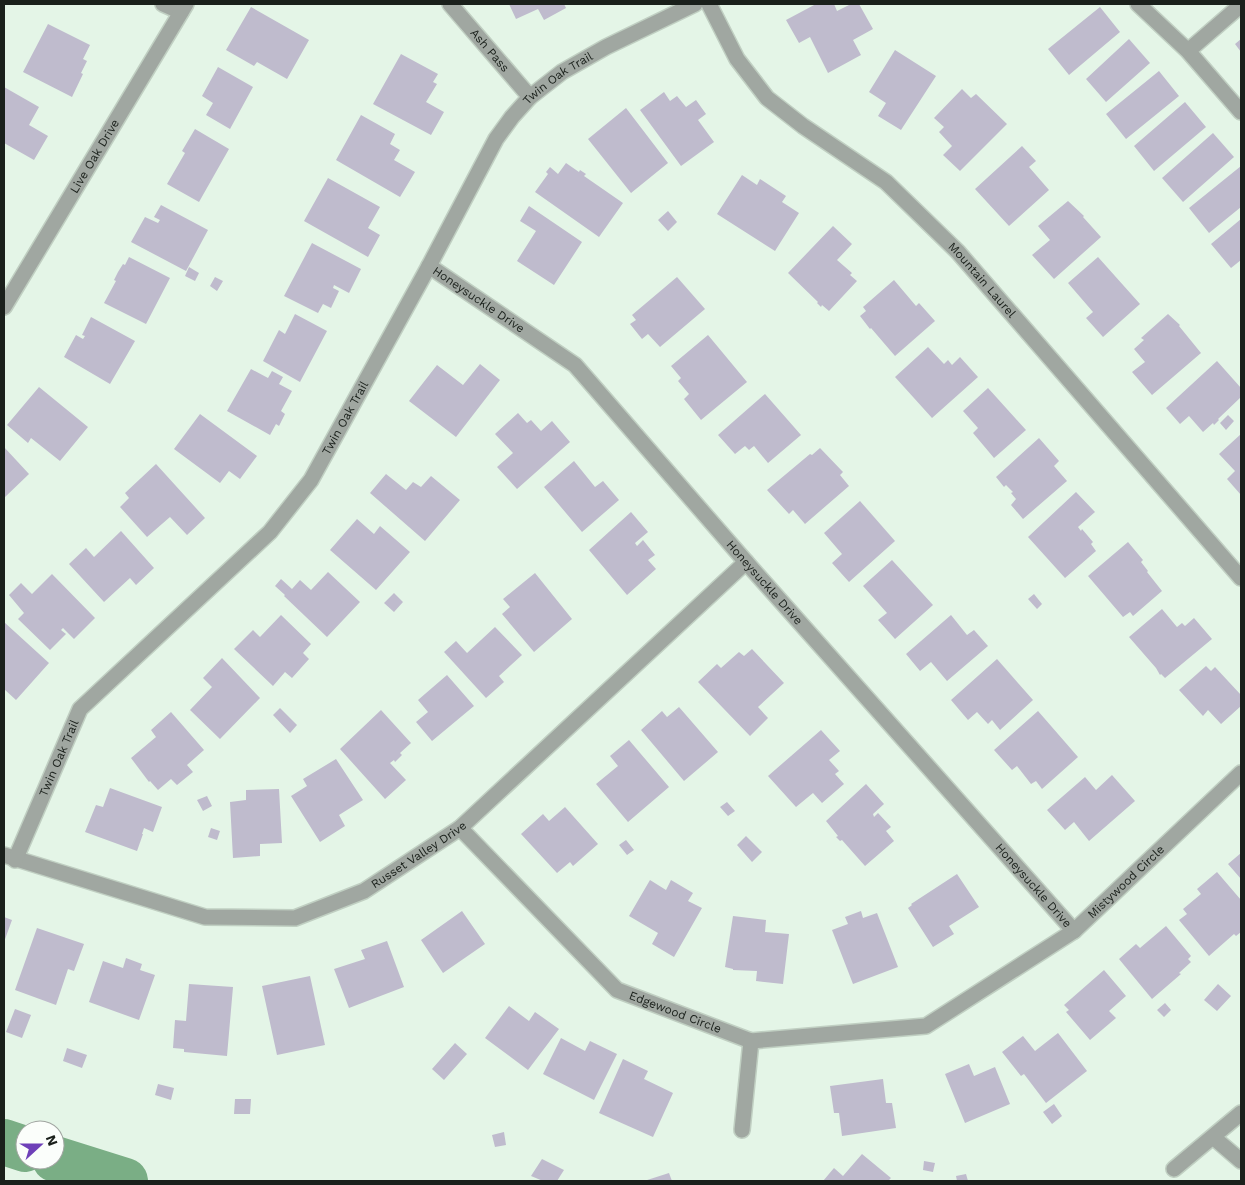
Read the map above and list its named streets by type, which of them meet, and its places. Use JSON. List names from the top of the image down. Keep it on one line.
{"streets":{"street":["Ash Pass","Twin Oak Trail","Live Oak Drive","Mountain Laurel","Honeysuckle Drive","Russet Valley Drive","Mistywood Circle","Edgewood Circle"]},"crossings":[["Ash Pass","Twin Oak Trail"],["Twin Oak Trail","Honeysuckle Drive"],["Twin Oak Trail","Russet Valley Drive"],["Honeysuckle Drive","Russet Valley Drive"],["Honeysuckle Drive","Mistywood Circle"],["Russet Valley Drive","Edgewood Circle"],["Mistywood Circle","Edgewood Circle"]],"north":"right"}
